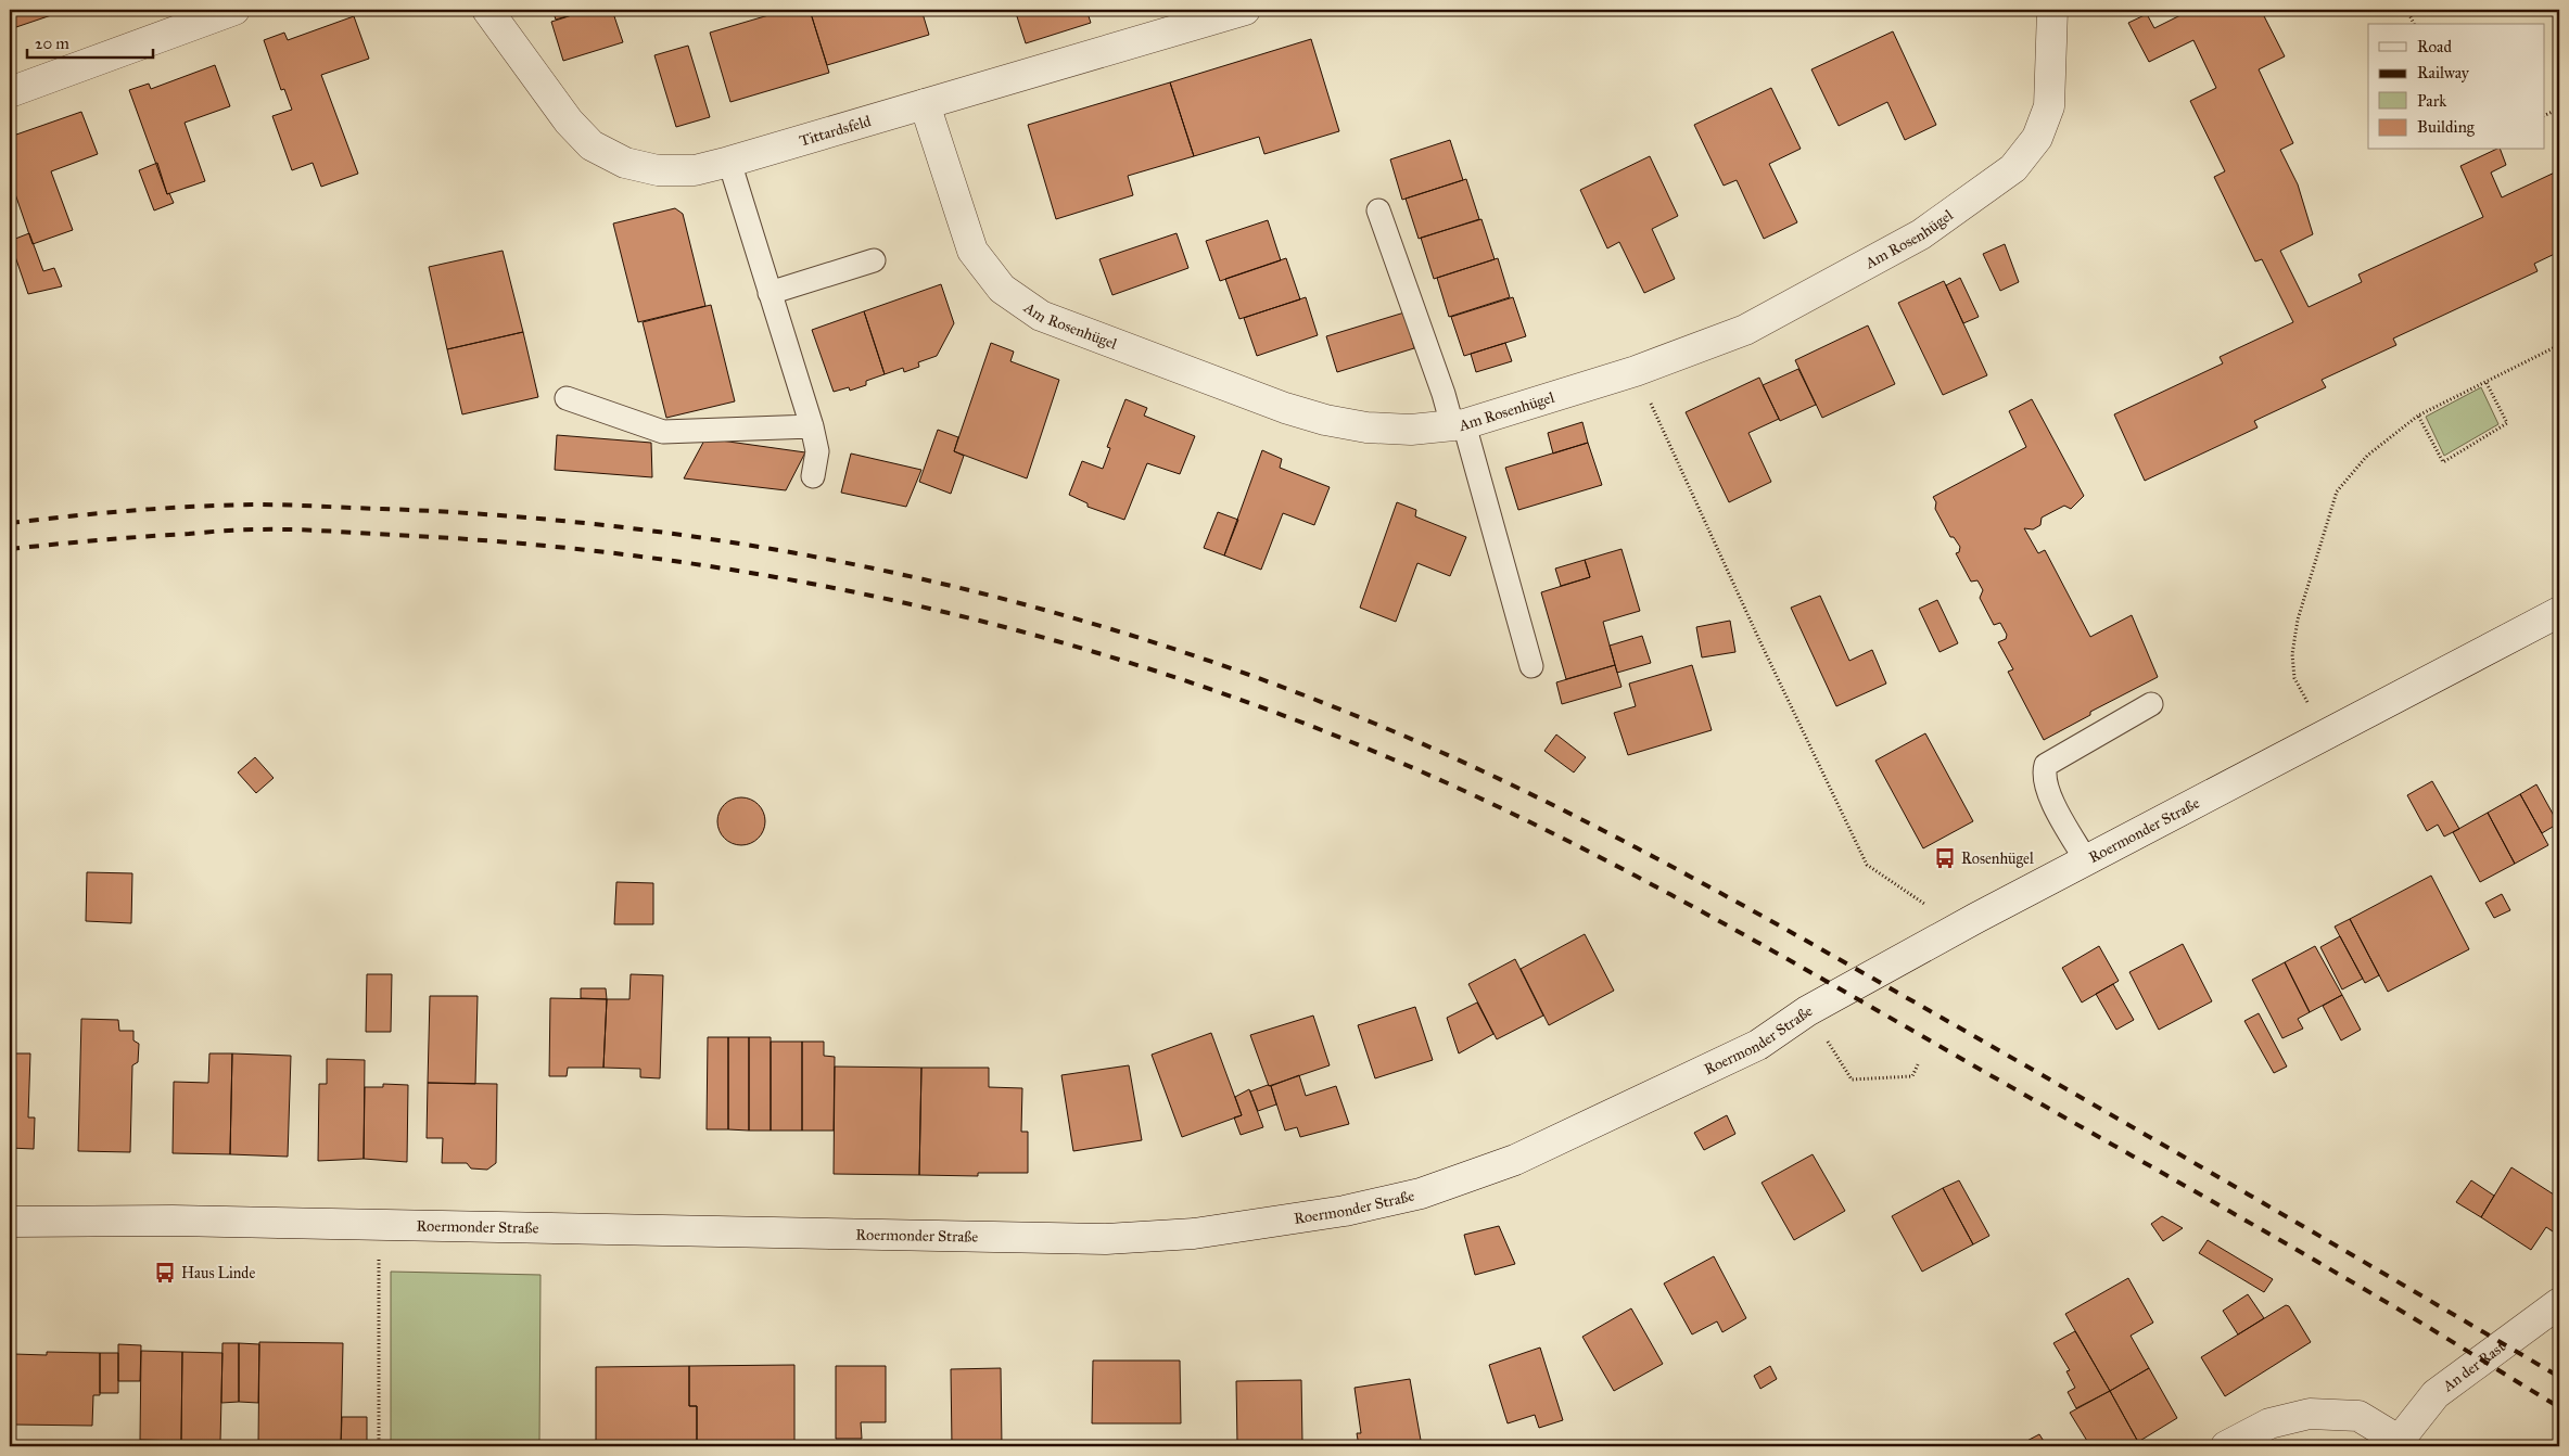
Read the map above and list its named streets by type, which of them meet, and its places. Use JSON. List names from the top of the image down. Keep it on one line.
{"streets":{"street":["Tittardsfeld","Am Rosenhügel","Roermonder Straße","An der Rast"]},"crossings":[["Tittardsfeld","Am Rosenhügel"]],"places":{"bus stop":["Rosenhügel","Haus Linde"]},"legend":["Road","Railway","Park","Building"],"scale_bar":"20 m"}
